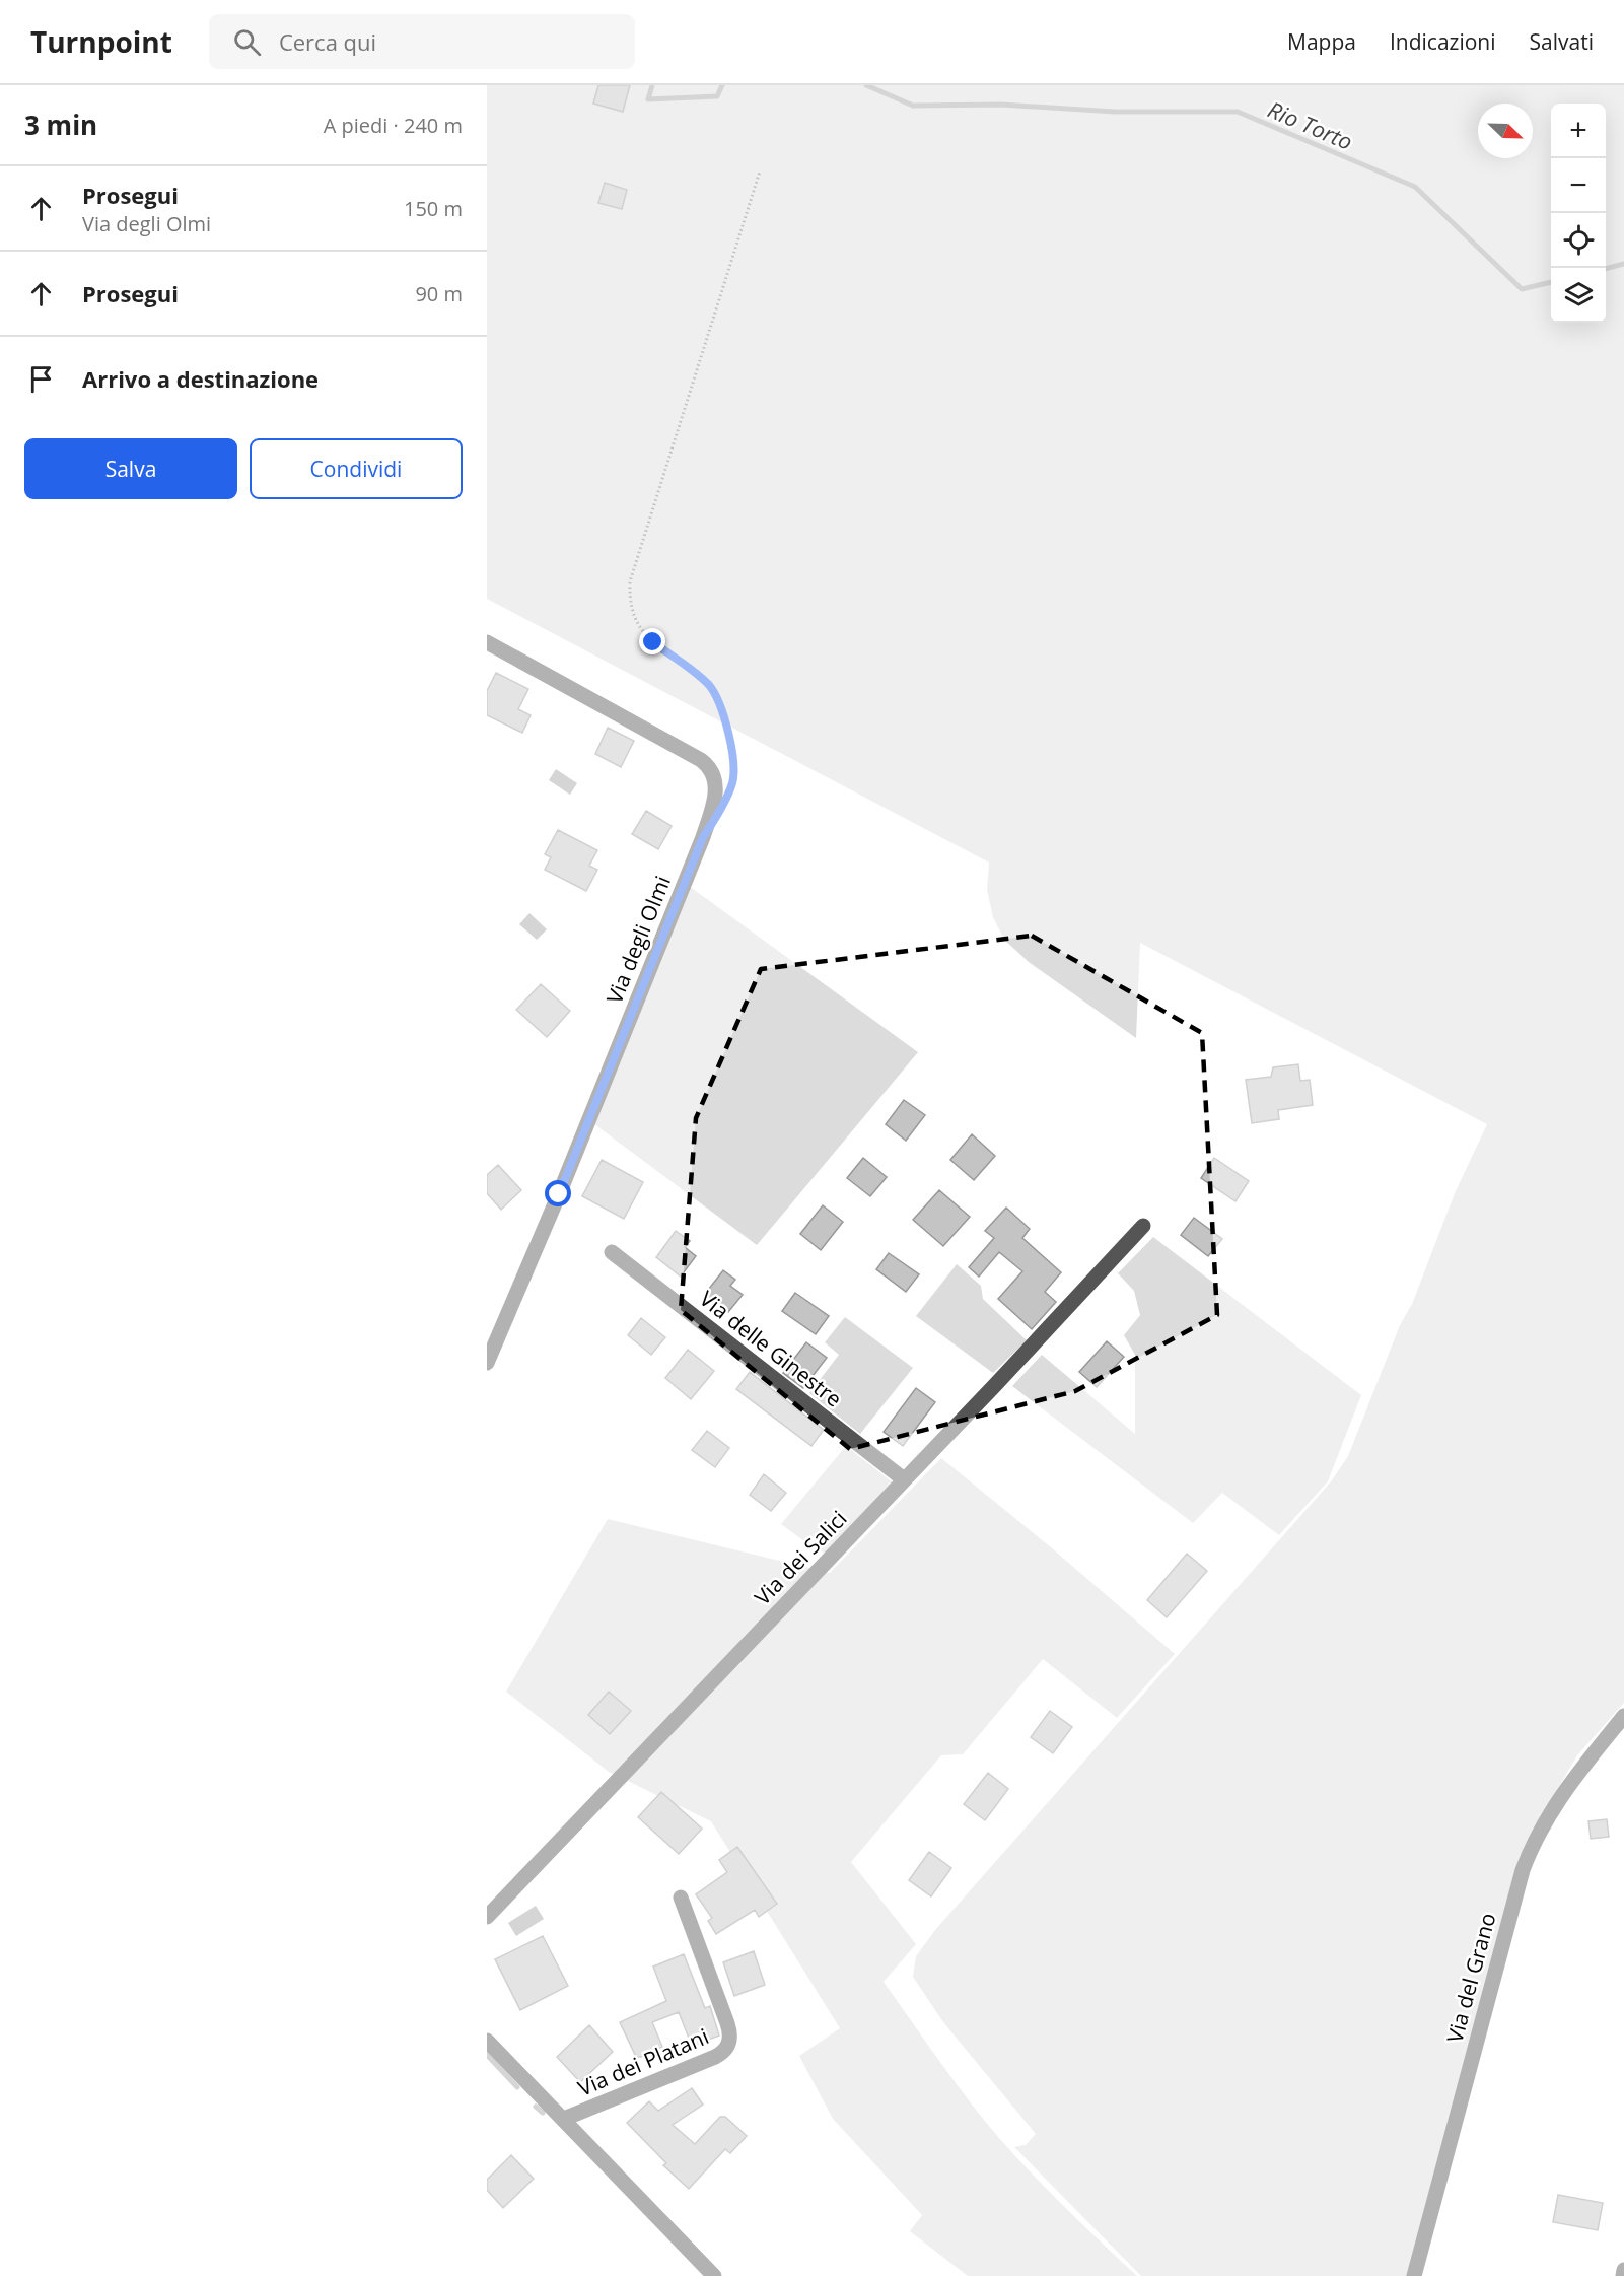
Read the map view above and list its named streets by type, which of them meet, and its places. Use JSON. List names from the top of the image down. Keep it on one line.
{"streets":{"street":["Via degli Olmi","Via delle Ginestre","Via dei Salici","Via del Grano","Via dei Platani"]},"crossings":[["Via delle Ginestre","Via dei Salici"]],"water":["Rio Torto"],"north":"bottom right","page":{"header":"Turnpoint","search":"Cerca qui","nav":["Mappa","Indicazioni","Salvati"],"heading":["3 min","A piedi · 240 m"],"map_buttons":["+","−"],"list":[["Prosegui","Via degli Olmi","150 m"],["Prosegui","90 m"],"Arrivo a destinazione"],"buttons":["Salva","Condividi"]}}
